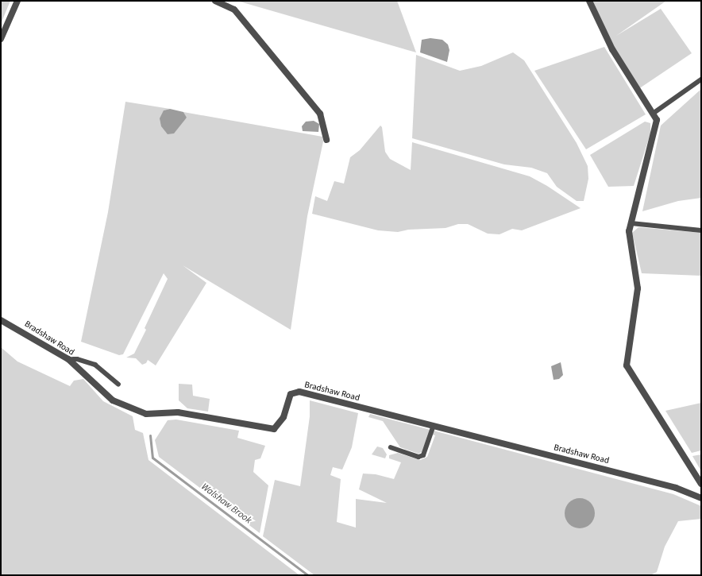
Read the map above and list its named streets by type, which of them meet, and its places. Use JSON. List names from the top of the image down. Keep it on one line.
{"streets":{"street":["Bradshaw Road"]},"water":["Walshaw Brook"]}
